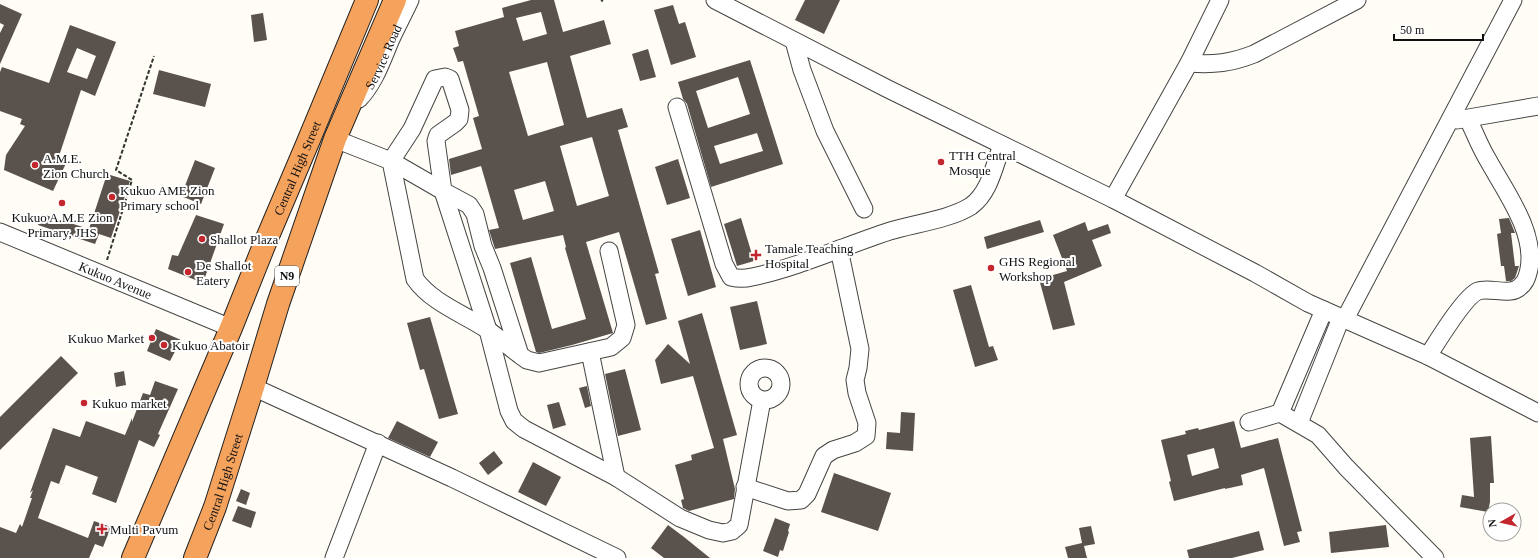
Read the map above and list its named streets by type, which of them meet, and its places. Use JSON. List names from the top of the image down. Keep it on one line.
{"streets":{"highway":["Central High Street","N9"],"street":["Service Road","Kukuo Avenue"]},"crossings":[["Service Road","Central High Street"],["Central High Street","Kukuo Avenue"]],"places":{"other":["TTH Central Mosque","A.M.E. Zion Church","Kukuo AME Zion Primary school","Kukuo A.M.E Zion Primary, JHS","Shallot Plaza","GHS Regional Workshop","De Shallot Eatery","Kukuo Market","Kukuo Abatoir","Kukuo market"],"health":["Tamale Teaching Hospital","Multi Pavum"]},"scale_bar":"50 m","north":"left"}
